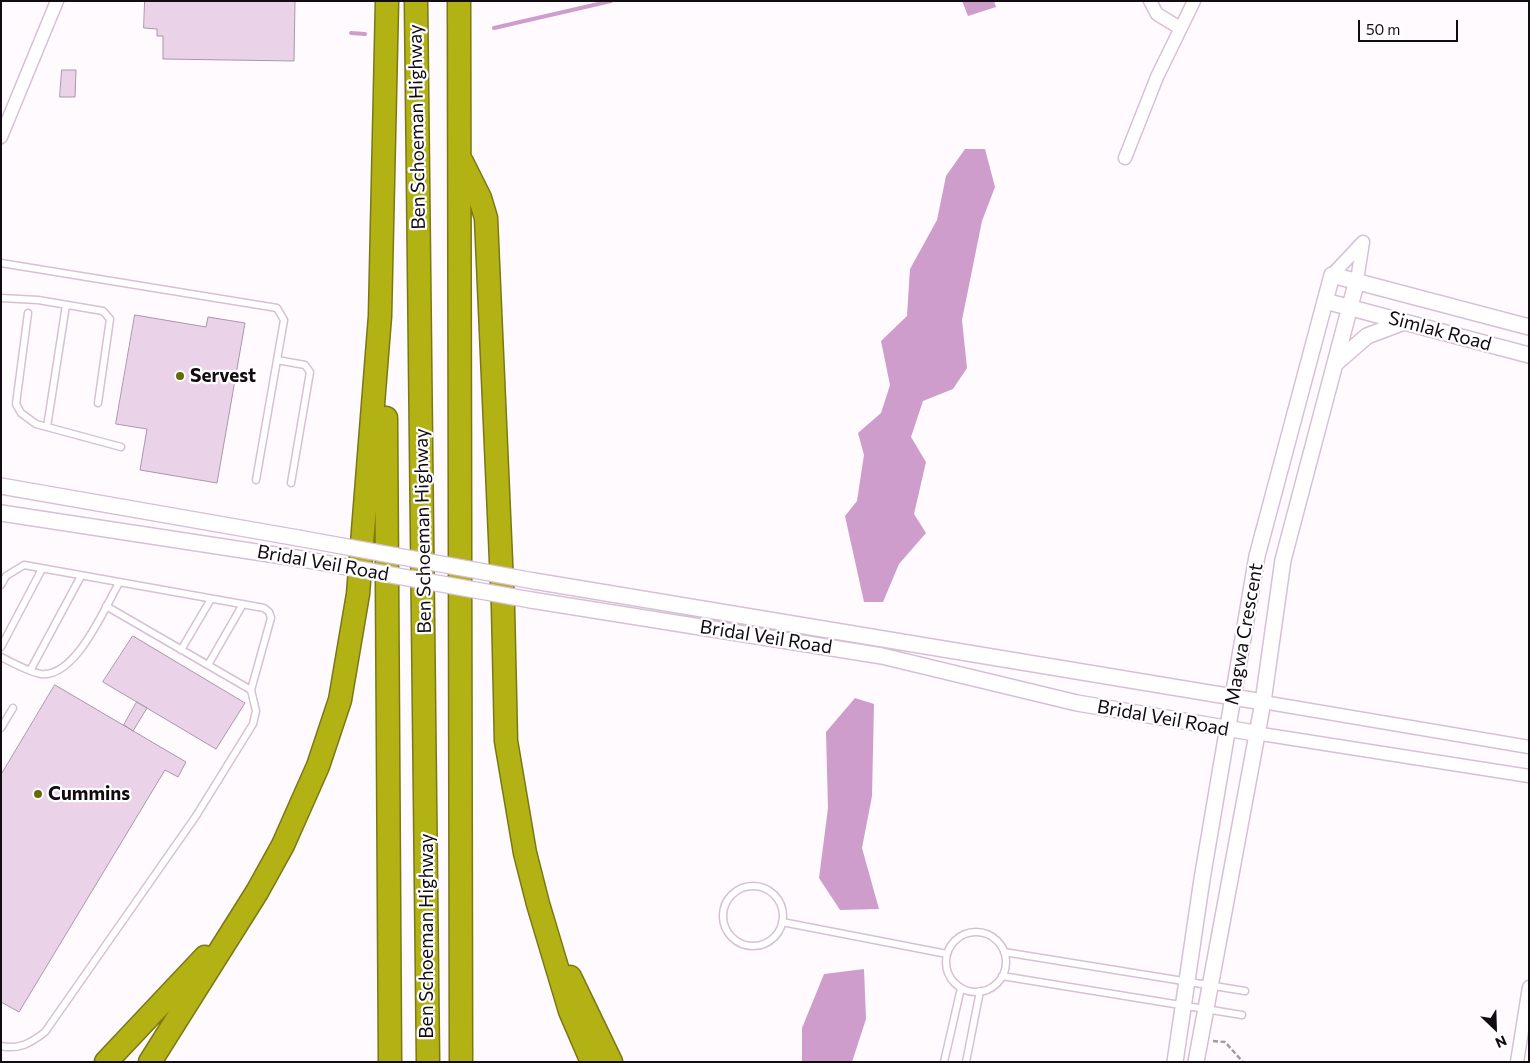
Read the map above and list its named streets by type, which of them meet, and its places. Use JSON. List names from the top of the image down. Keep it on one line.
{"streets":{"highway":["Ben Schoeman Highway"],"street":["Simlak Road","Bridal Veil Road","Magwa Crescent"]},"crossings":[["Simlak Road","Magwa Crescent"],["Bridal Veil Road","Magwa Crescent"]],"places":["Servest","Cummins"],"scale_bar":"50 m","north":"bottom right"}
